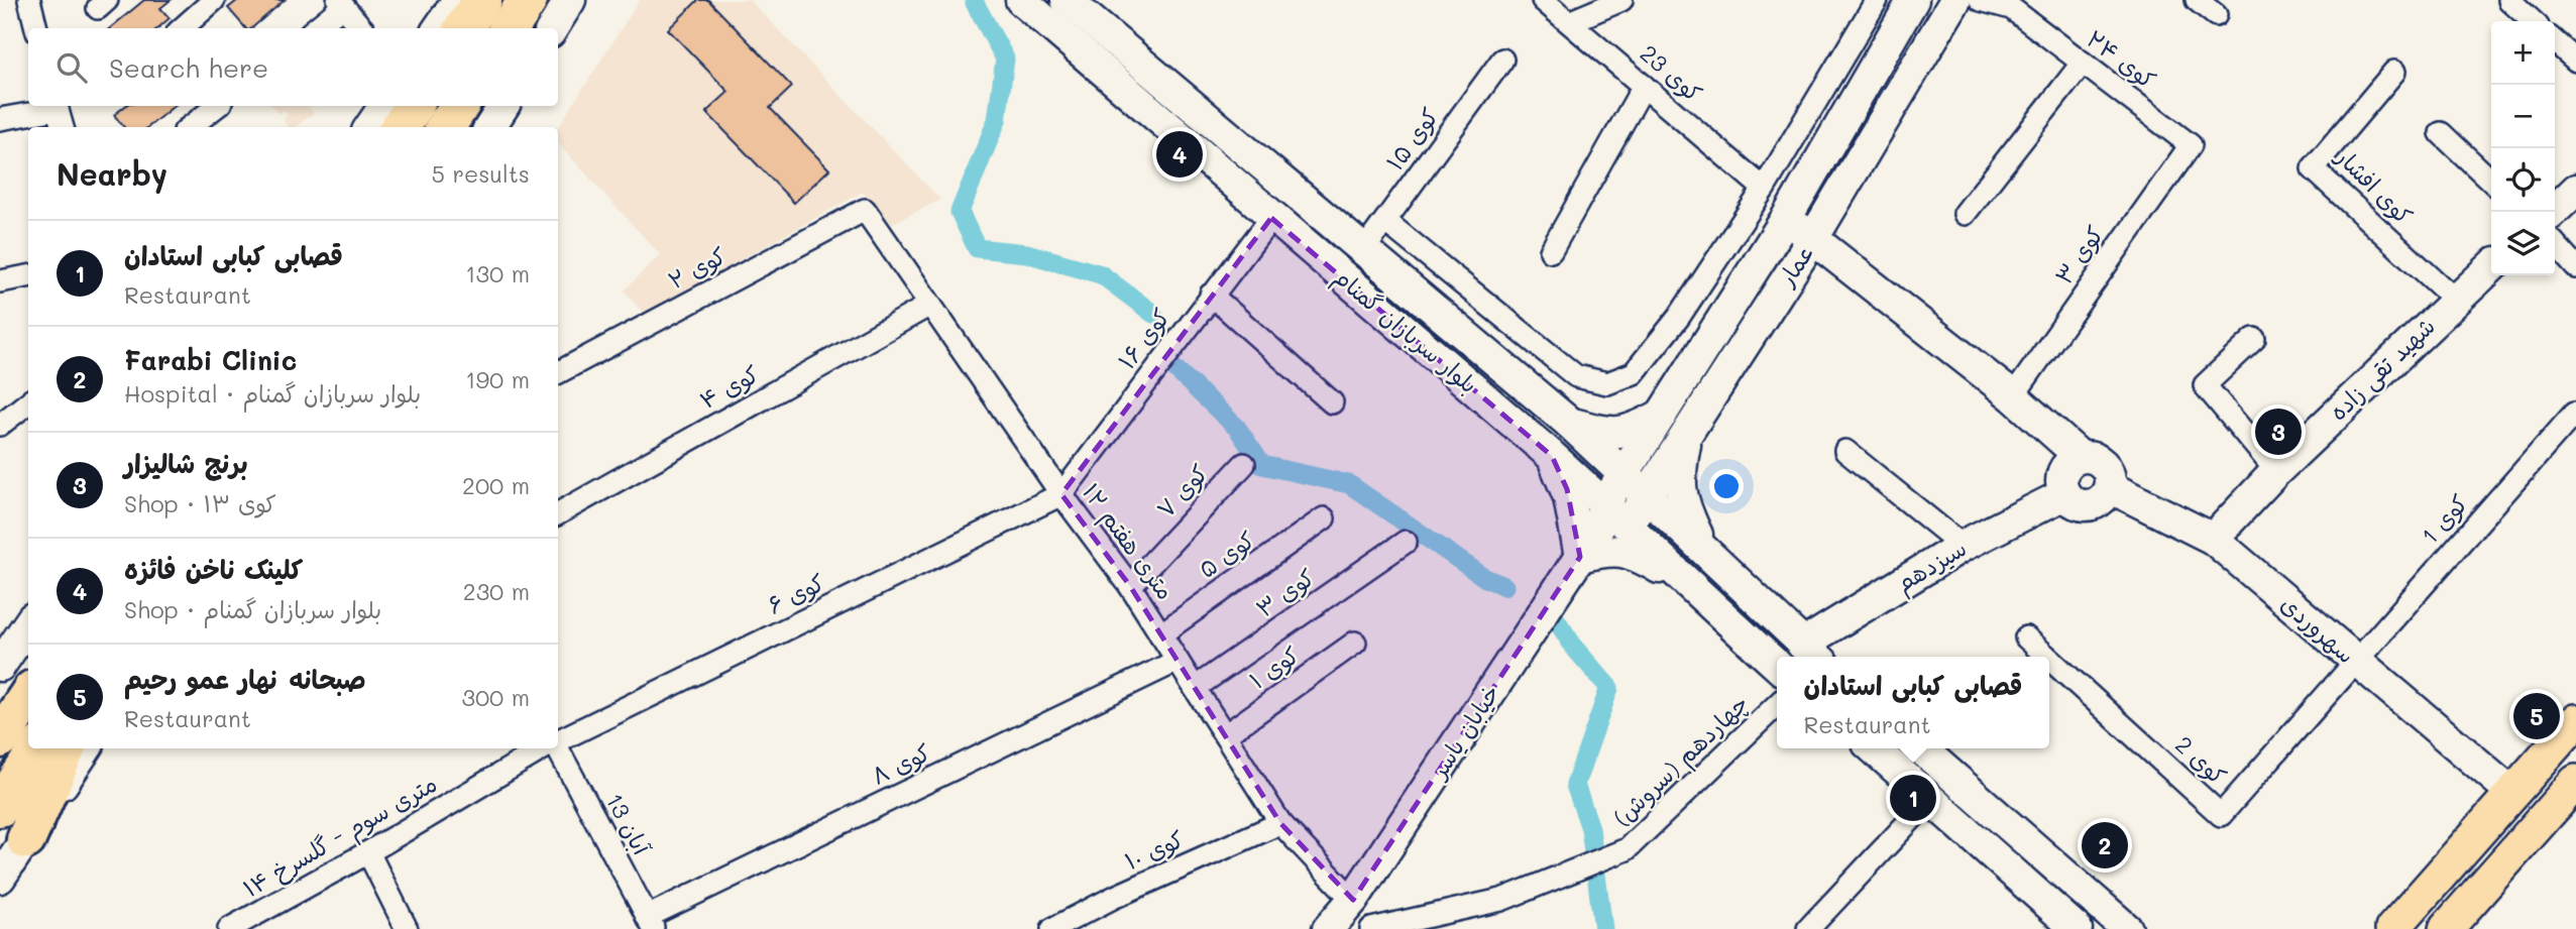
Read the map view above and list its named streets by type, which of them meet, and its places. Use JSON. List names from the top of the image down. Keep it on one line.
{"streets":{"street":["کوی ۲۴","کوی 23","کوی ۱۵","کوی افشار","کوی ۳","عمار","کوی ۲","بلوار سربازان گمنام","کوی ۱۶","شهید تقی زاده","کوی ۴","کوی ۷","کوی 1","۱۲ متری هفتم","کوی ۵","سیزدهم","کوی ۶","سهروردی","کوی ۱","خیابان یاسر","چهاردهم (سروش)","کوی 2","کوی ۸","13 آبان","۱۴ متری سوم - گلسرخ","کوی ۱۰"]},"crossings":[["کوی ۲۴","کوی ۳"],["کوی ۱۵","بلوار سربازان گمنام"],["کوی افشار","شهید تقی زاده"],["کوی ۳","۱۲ متری هفتم"],["عمار","بلوار سربازان گمنام"],["عمار","خیابان یاسر"],["کوی ۲","۱۲ متری هفتم"],["بلوار سربازان گمنام","کوی ۱۶"],["بلوار سربازان گمنام","سیزدهم"],["بلوار سربازان گمنام","خیابان یاسر"],["کوی ۱۶","۱۲ متری هفتم"],["کوی ۱۶","کوی ۶"],["شهید تقی زاده","سهروردی"],["کوی ۴","۱۲ متری هفتم"],["کوی ۷","۱۲ متری هفتم"],["کوی 1","سهروردی"],["کوی 1","کوی 2"],["۱۲ متری هفتم","کوی ۵"],["۱۲ متری هفتم","کوی ۶"],["۱۲ متری هفتم","کوی ۱"],["۱۲ متری هفتم","خیابان یاسر"],["۱۲ متری هفتم","کوی ۸"],["۱۲ متری هفتم","کوی ۱۰"],["سیزدهم","سهروردی"],["سهروردی","کوی 2"],["کوی ۸","13 آبان"]],"page":{"map_buttons":["+","−"],"search":"Search here","pins":["4","3","5","1","2"],"heading":["Nearby","5 results"],"list":[{"mark":"1","name":"قصابی کبابی استادان","note":"Restaurant","value":"130 m"},{"mark":"2","name":"Farabi Clinic","note":"Hospital · بلوار سربازان گمنام","value":"190 m"},{"mark":"3","name":"برنج شالیزار","note":"Shop · کوی ۱۳","value":"200 m"},{"mark":"4","name":"کلینک ناخن فائزه","note":"Shop · بلوار سربازان گمنام","value":"230 m"},{"mark":"5","name":"صبحانه نهار عمو رحیم","note":"Restaurant","value":"300 m"}],"popup":["قصابی کبابی استادان","Restaurant"]}}
